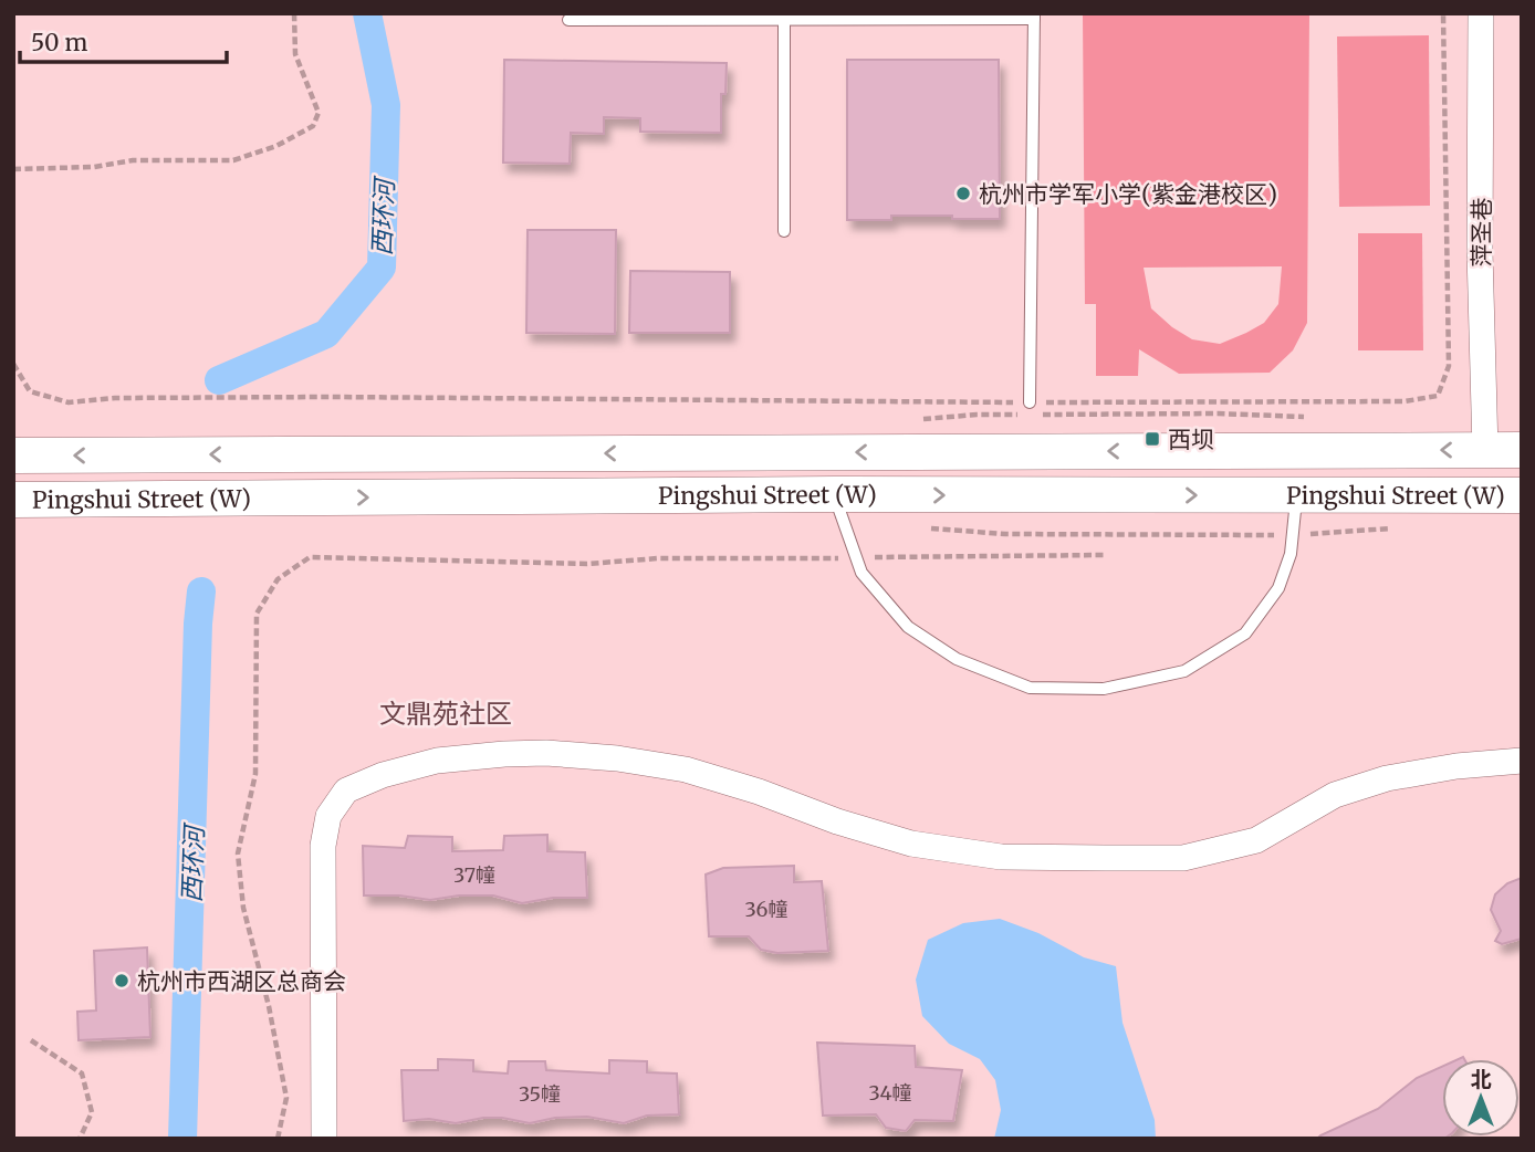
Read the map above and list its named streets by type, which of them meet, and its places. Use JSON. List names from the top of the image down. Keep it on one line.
{"streets":{"main road":["Pingshui Street (W)"],"street":["萍圣巷"]},"crossings":[["萍圣巷","Pingshui Street (W)"]],"districts":["文鼎苑社区"],"water":["西环河"],"places":{"other":["杭州市学军小学(紫金港校区)","杭州市西湖区总商会"],"transit":["西坝"]},"house_numbers":["37幢","36幢","34幢","35幢"],"scale_bar":"50 m","north":"top"}
